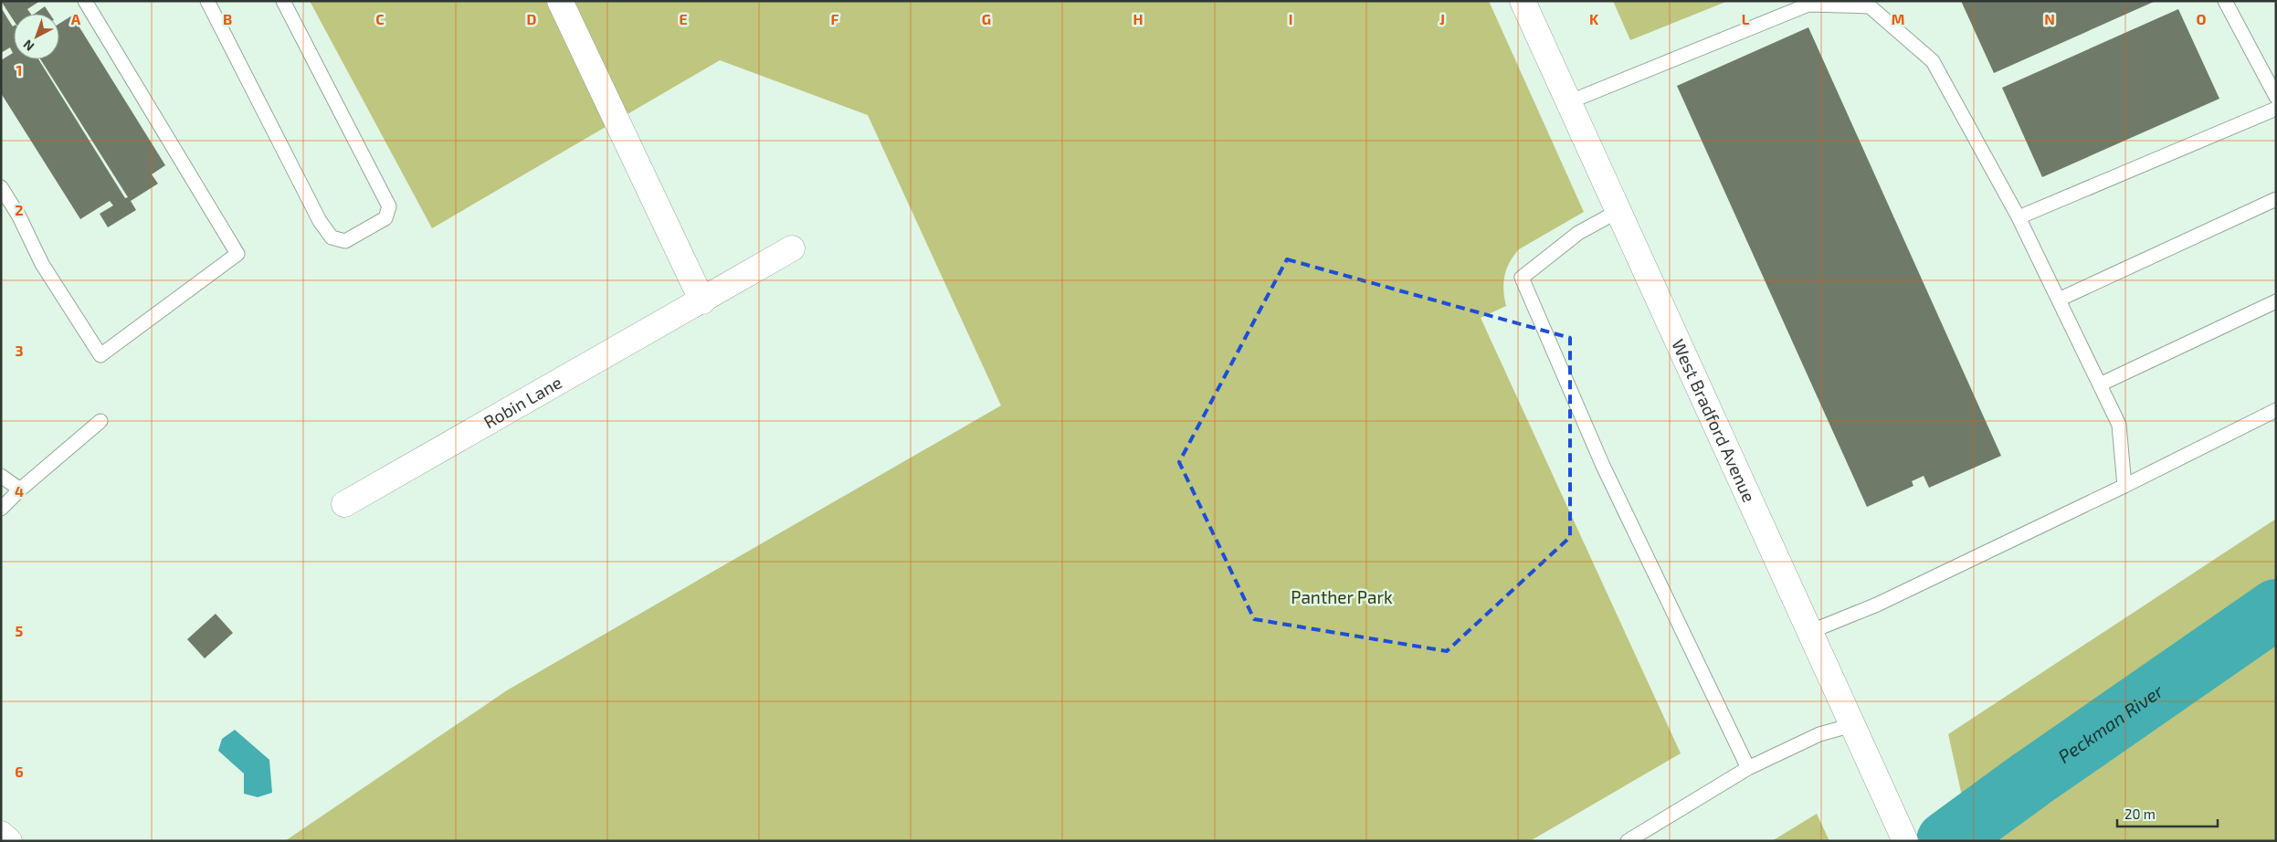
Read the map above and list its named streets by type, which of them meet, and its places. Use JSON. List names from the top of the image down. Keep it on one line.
{"streets":{"street":["Robin Lane","West Bradford Avenue"]},"water":["Peckman River"],"parks":["Panther Park"],"scale_bar":"20 m","north":"bottom left","grid":{"columns":["A","B","C","D","E","F","G","H","I","J","K","L","M","N","O"],"rows":["1","2","3","4","5","6"]}}
